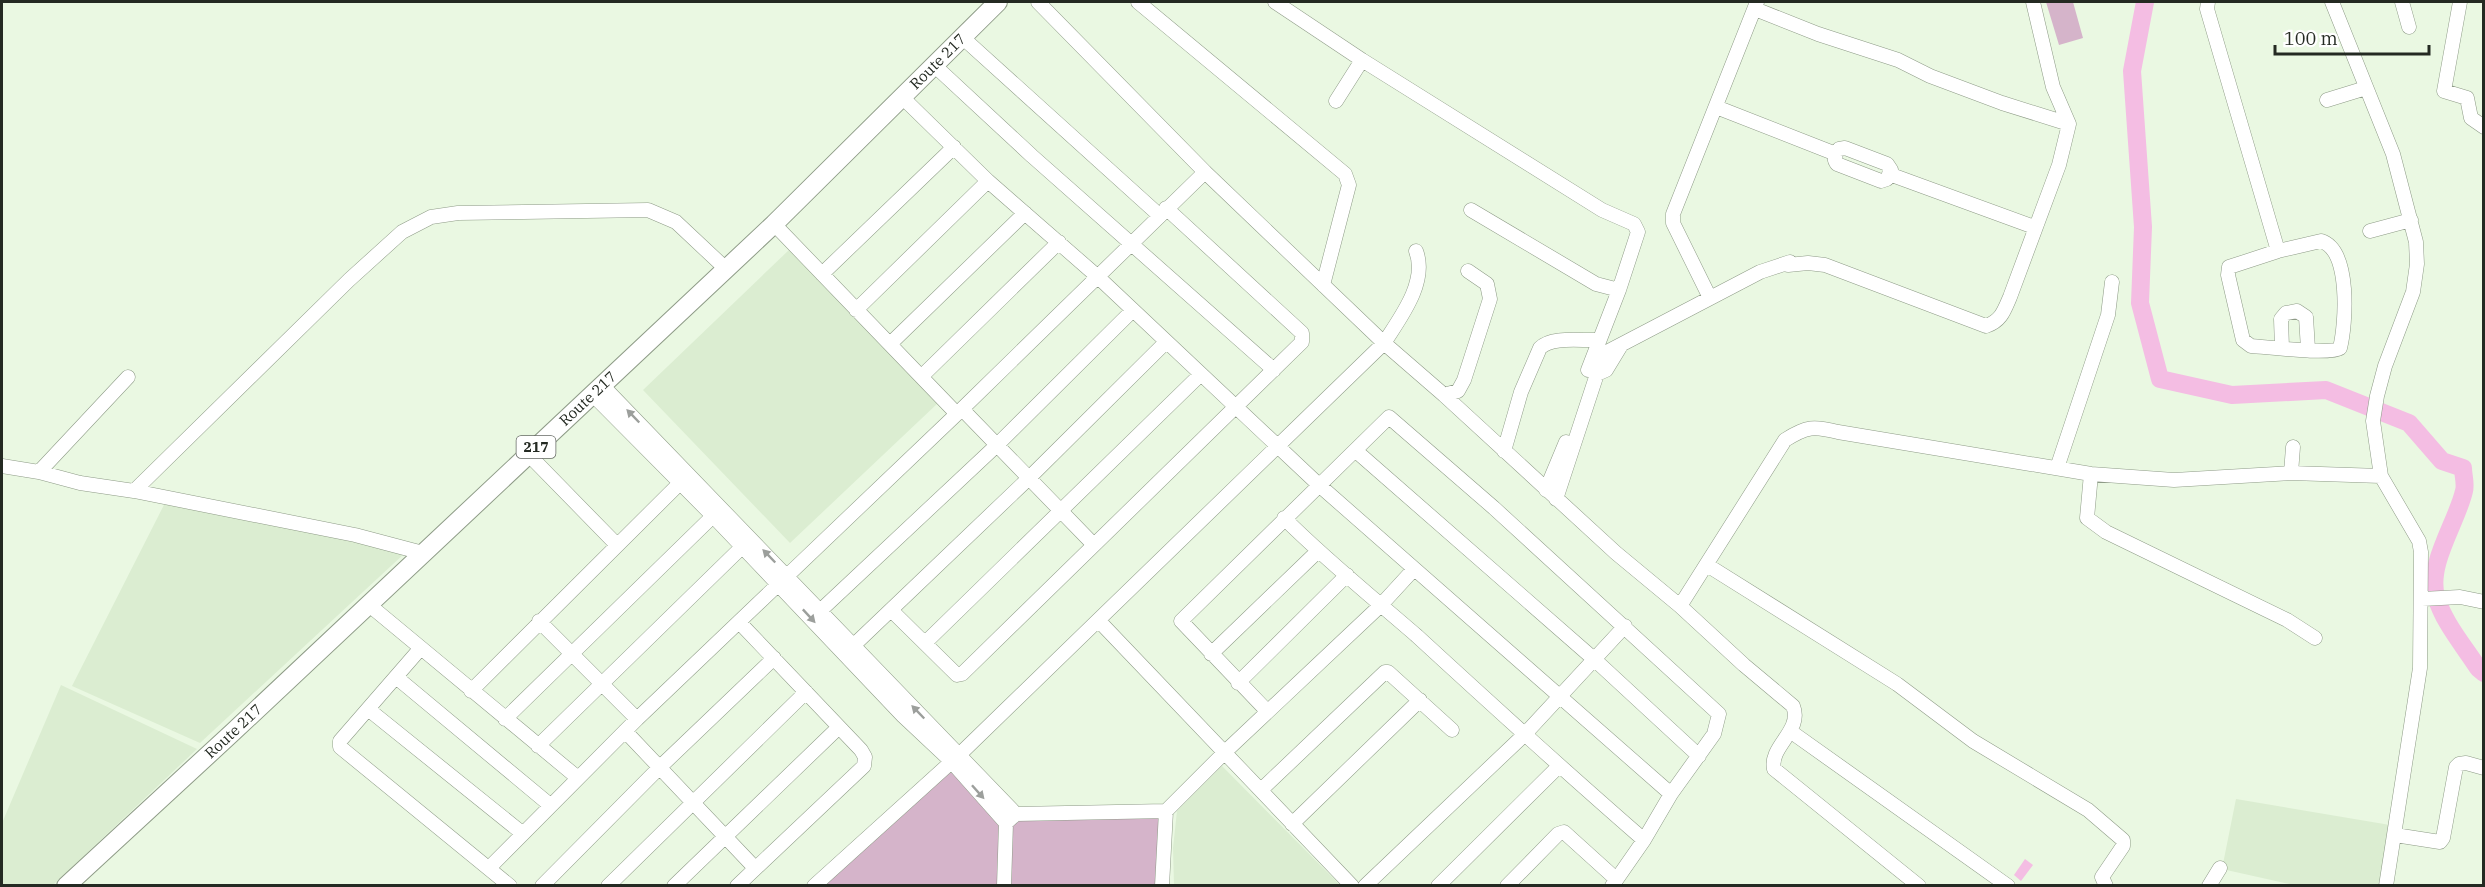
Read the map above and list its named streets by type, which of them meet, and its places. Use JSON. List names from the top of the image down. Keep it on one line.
{"streets":{"main road":["Route 217","217"]},"scale_bar":"100 m"}
